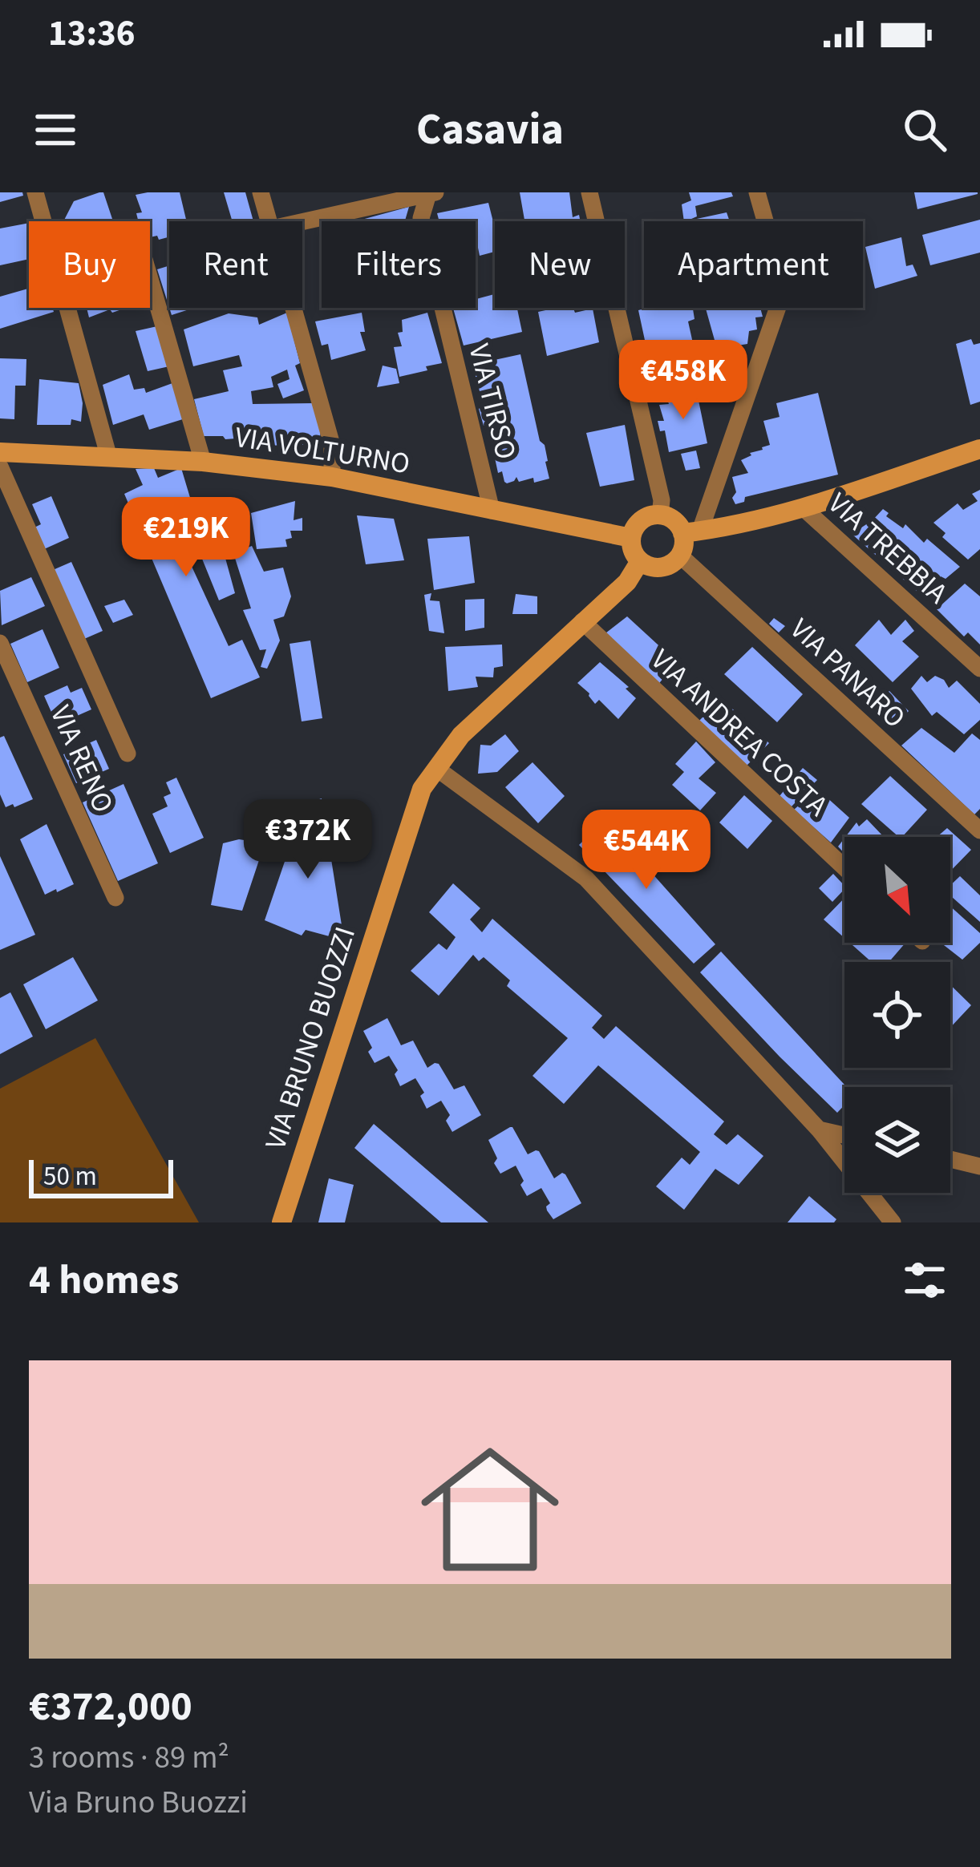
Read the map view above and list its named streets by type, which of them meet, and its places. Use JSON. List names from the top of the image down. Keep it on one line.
{"streets":{"street":["VIA TIRSO","VIA VOLTURNO","VIA TREBBIA","VIA PANARO","VIA ANDREA COSTA","VIA RENO","VIA BRUNO BUOZZI"]},"crossings":[["VIA TIRSO","VIA VOLTURNO"],["VIA VOLTURNO","VIA PANARO"],["VIA VOLTURNO","VIA BRUNO BUOZZI"],["VIA PANARO","VIA BRUNO BUOZZI"],["VIA ANDREA COSTA","VIA BRUNO BUOZZI"]],"scale_bar":"50 m","north":"bottom right","page":{"status":"13:36","header":"Casavia","chip":["Buy","Rent","Filters","New","Apartment"],"price":["€458K","€219K","€372K","€544K"],"scale":"50 m","heading":"4 homes","list":[{"name":"€372,000","note":"3 rooms · 89 m² · Via Bruno Buozzi"}]}}
